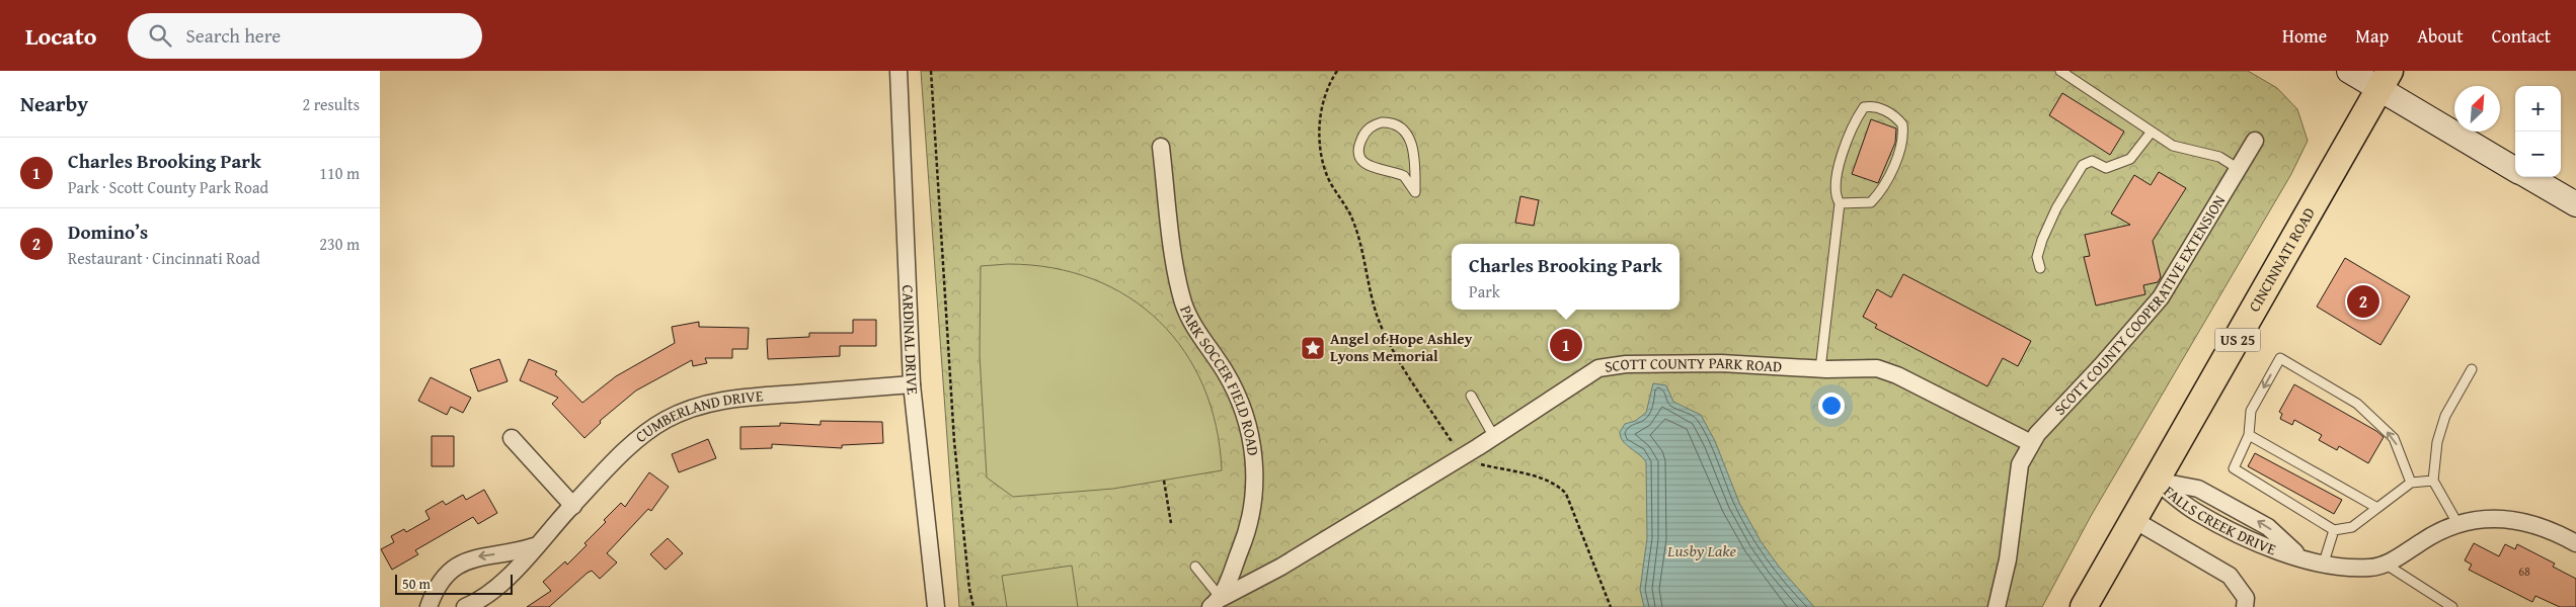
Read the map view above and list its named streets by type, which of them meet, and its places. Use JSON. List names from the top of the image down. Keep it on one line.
{"streets":{"main road":["CINCINNATI ROAD","US 25"],"street":["SCOTT COUNTY COOPERATIVE EXTENSION","CARDINAL DRIVE","SCOTT COUNTY PARK ROAD","PARK SOCCER FIELD ROAD","CUMBERLAND DRIVE","FALLS CREEK DRIVE"]},"crossings":[["CINCINNATI ROAD","FALLS CREEK DRIVE"],["SCOTT COUNTY COOPERATIVE EXTENSION","SCOTT COUNTY PARK ROAD"],["CARDINAL DRIVE","CUMBERLAND DRIVE"],["SCOTT COUNTY PARK ROAD","PARK SOCCER FIELD ROAD"]],"water":["Lusby Lake"],"places":{"place":["Angel of Hope Ashley Lyons Memorial"]},"house_numbers":["68"],"scale_bar":"50 m","north":"top right","page":{"header":"Locato","search":"Search here","nav":["Home","Map","About","Contact"],"heading":["Nearby","2 results"],"map_buttons":["+","−"],"list":[{"mark":"1","name":"Charles Brooking Park","note":"Park · Scott County Park Road","value":"110 m"},{"mark":"2","name":"Domino’s","note":"Restaurant · Cincinnati Road","value":"230 m"}],"popup":["Charles Brooking Park","Park"],"pins":["2","1"],"scale":"50 m"}}
